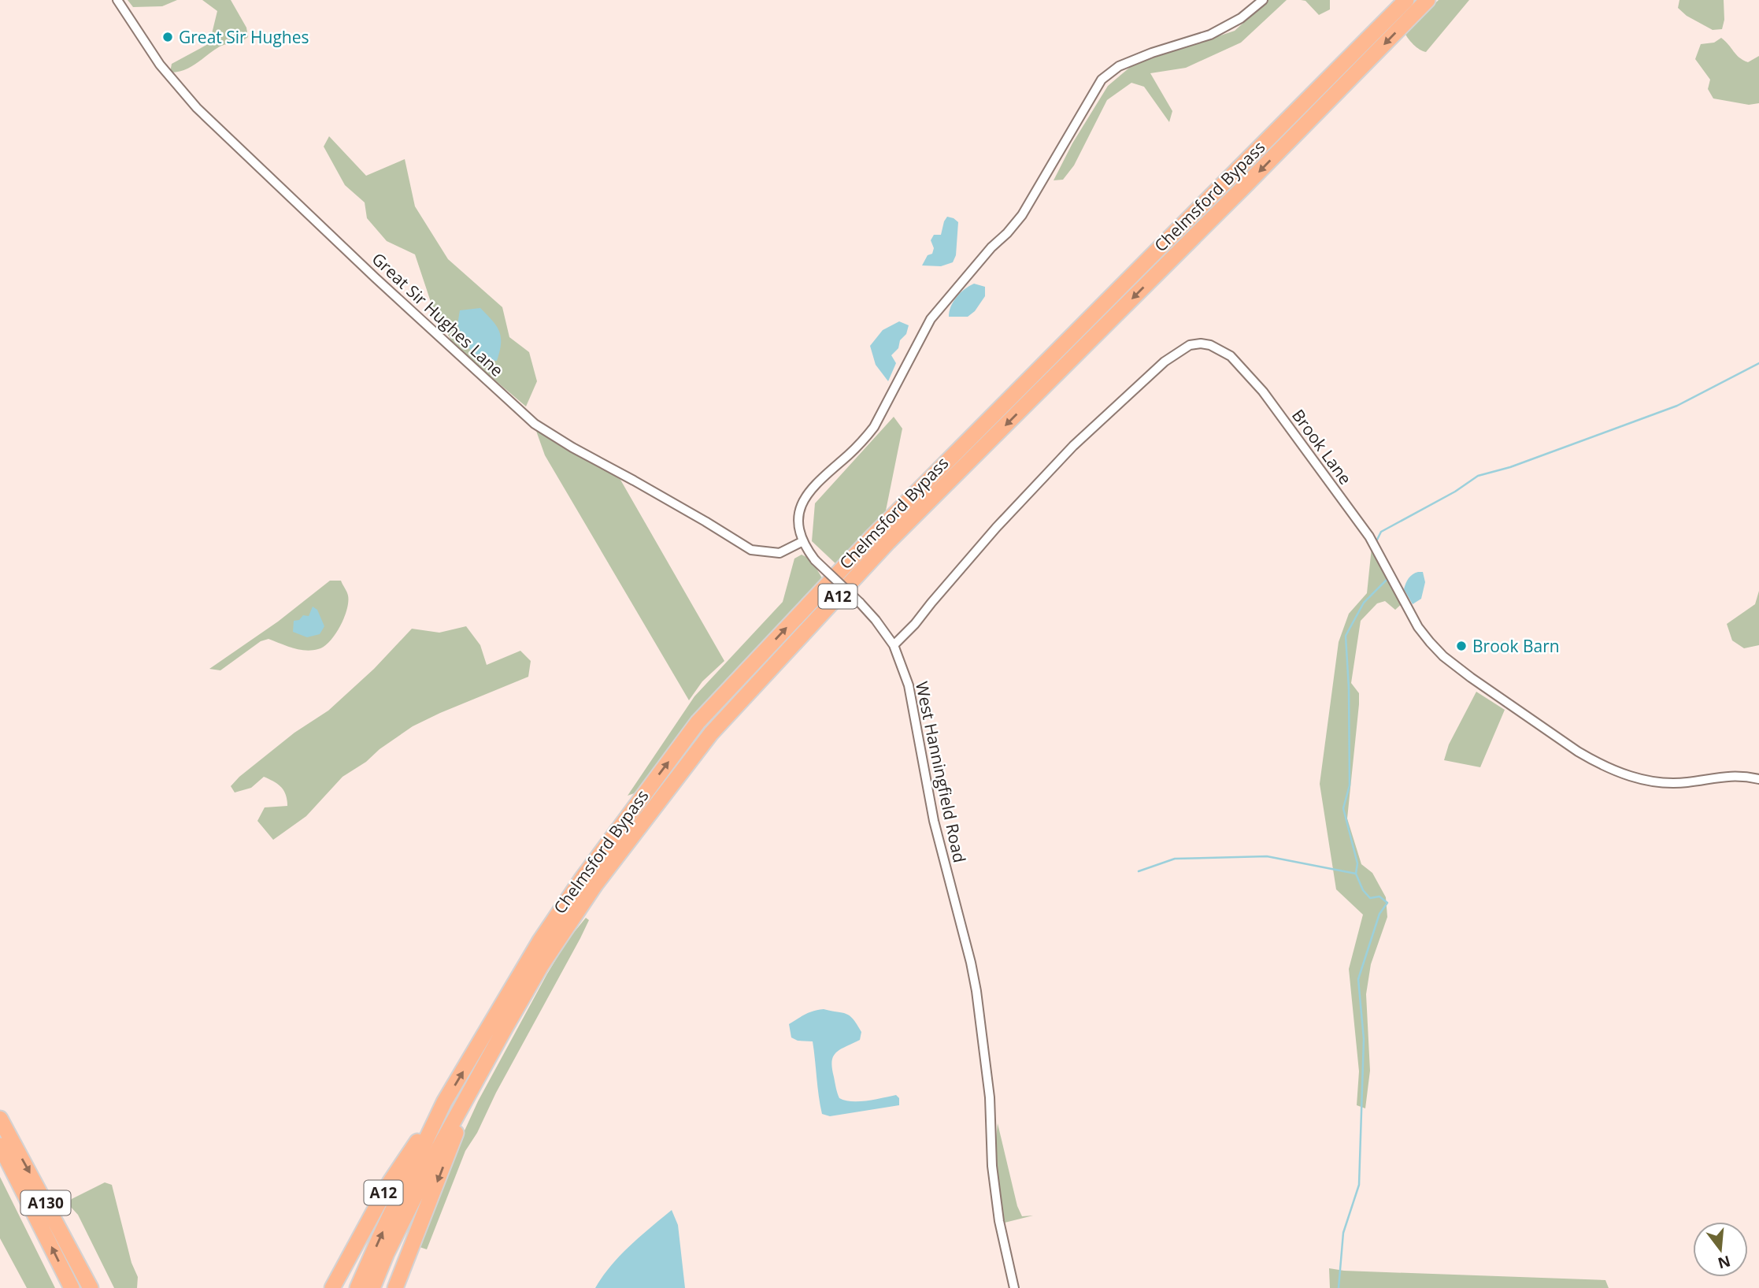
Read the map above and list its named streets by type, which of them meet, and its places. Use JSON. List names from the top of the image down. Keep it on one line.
{"streets":{"highway":["Chelmsford Bypass","A12","A130"],"street":["Great Sir Hughes Lane","Brook Lane","West Hanningfield Road"]},"crossings":[["Chelmsford Bypass","A12"],["Great Sir Hughes Lane","West Hanningfield Road"],["Brook Lane","West Hanningfield Road"]],"places":["Great Sir Hughes","Brook Barn"],"north":"bottom"}
